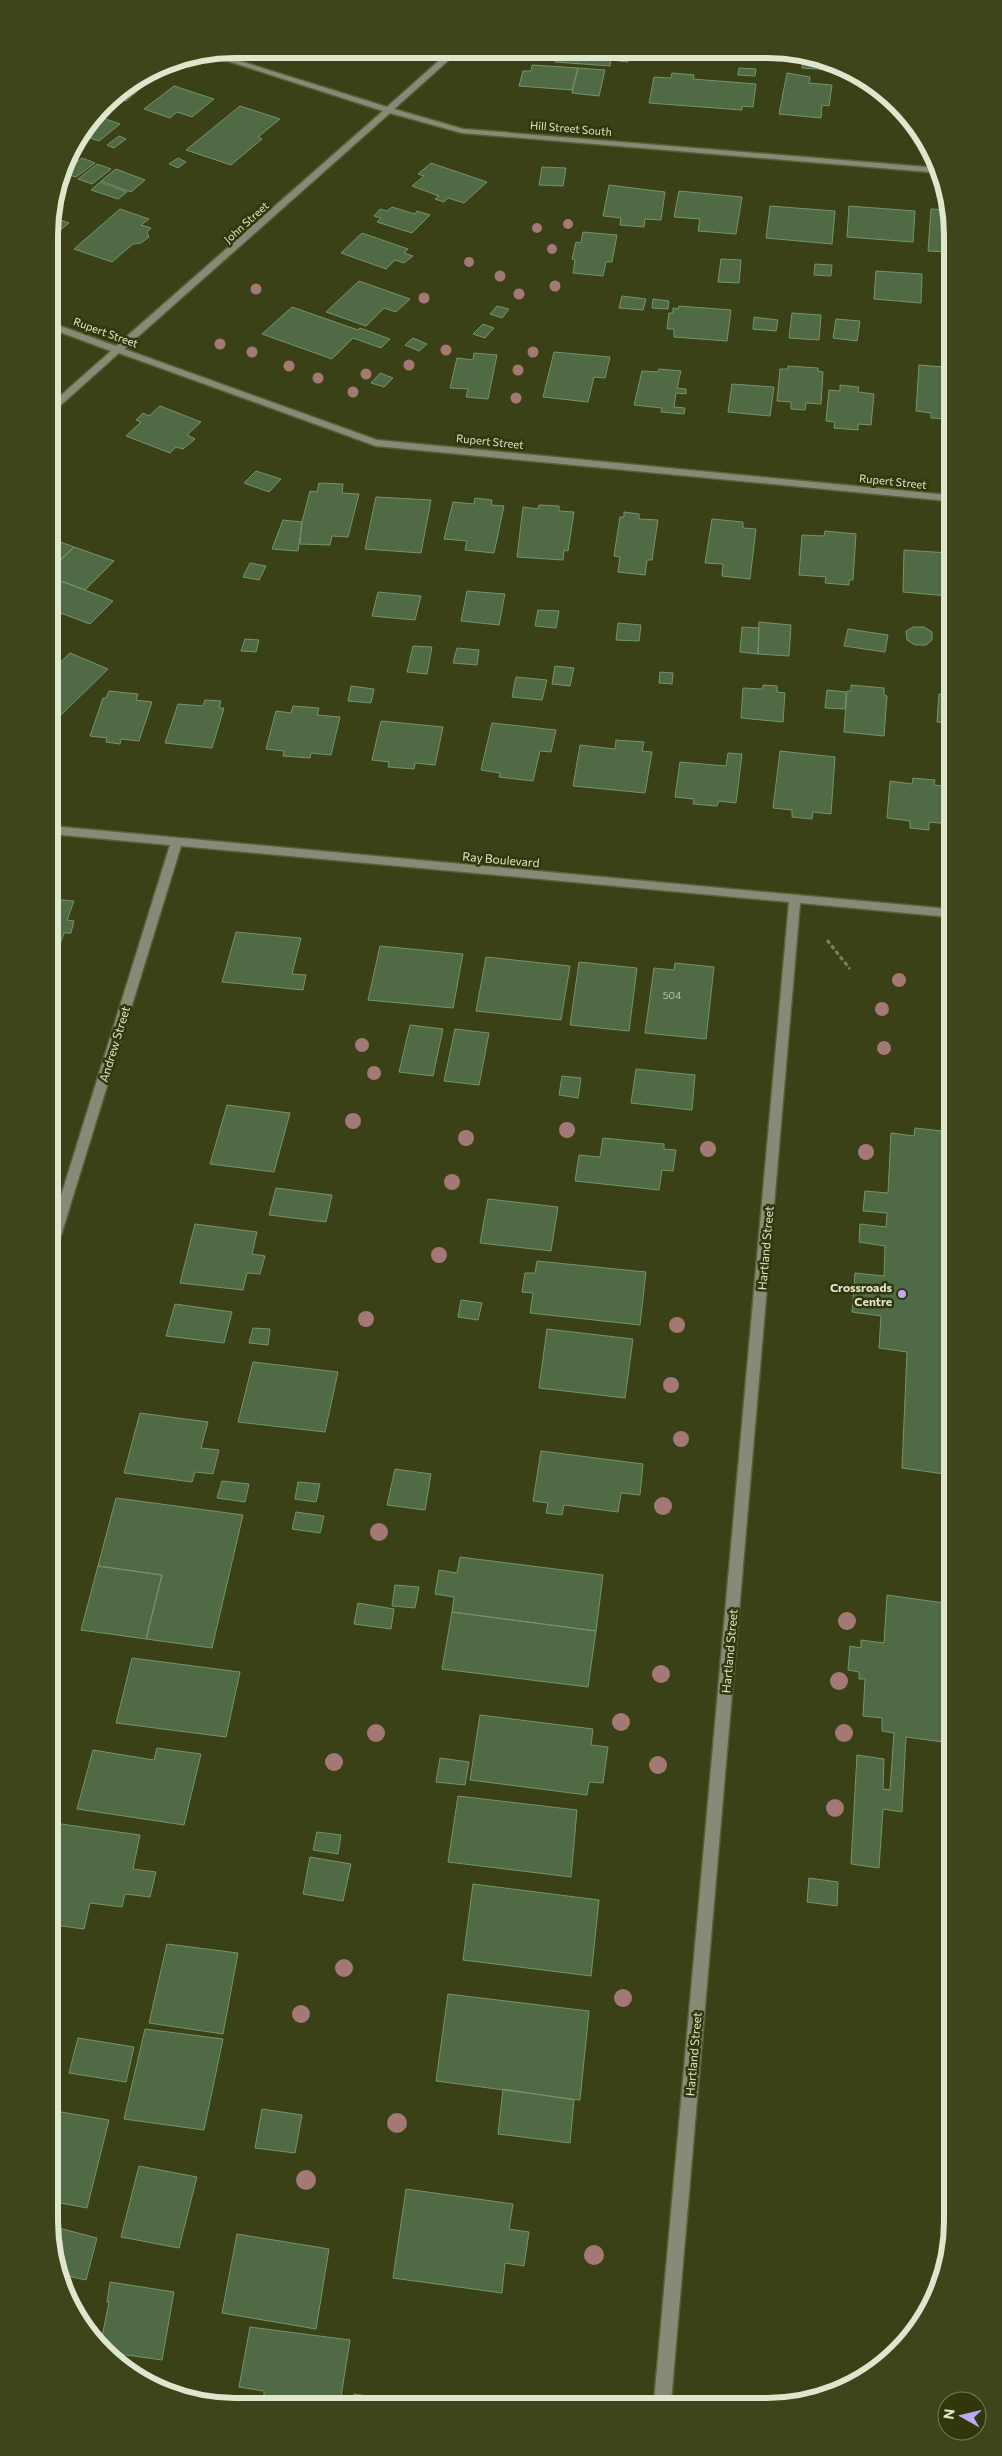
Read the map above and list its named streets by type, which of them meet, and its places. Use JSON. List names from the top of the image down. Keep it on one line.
{"streets":{"street":["Hill Street South","John Street","Rupert Street","Ray Boulevard","Andrew Street","Hartland Street"]},"crossings":[["Hill Street South","John Street"],["John Street","Rupert Street"],["Ray Boulevard","Andrew Street"],["Ray Boulevard","Hartland Street"]],"places":["Crossroads Centre"],"house_numbers":["504"],"north":"left"}
